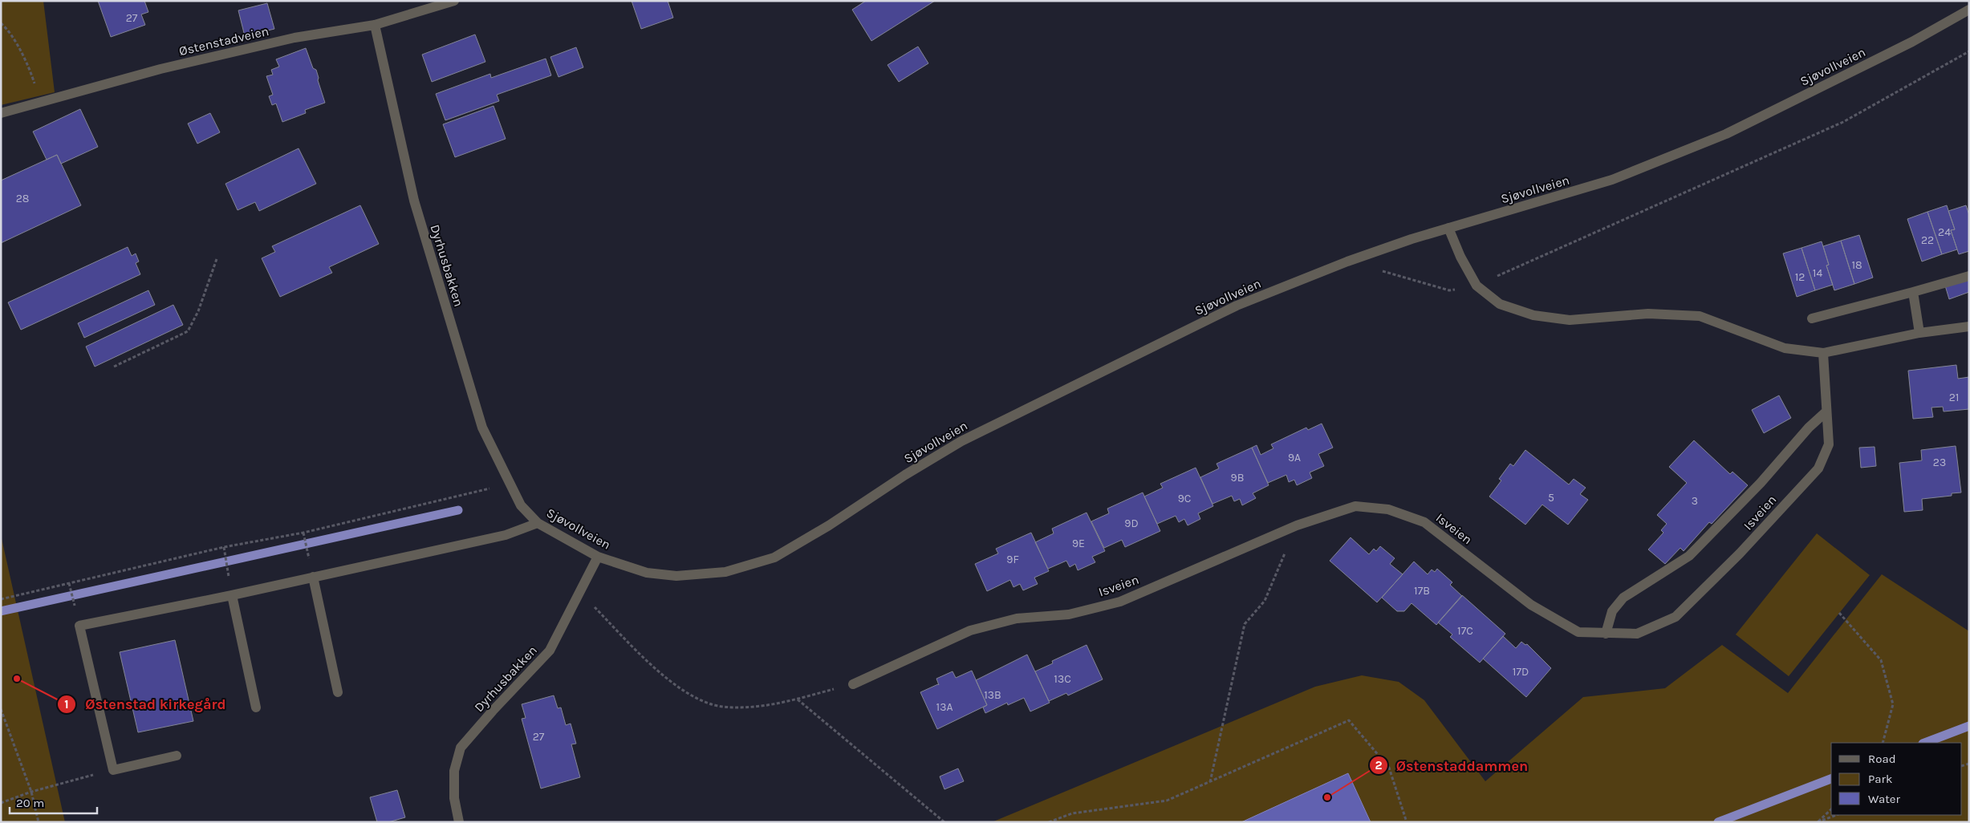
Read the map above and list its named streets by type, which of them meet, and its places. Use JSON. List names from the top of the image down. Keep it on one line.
{"streets":{"street":["Østenstadveien","Sjøvollveien","Dyrhusbakken","Isveien"]},"crossings":[["Østenstadveien","Dyrhusbakken"],["Sjøvollveien","Dyrhusbakken"]],"places":["Østenstad kirkegård","Østenstaddammen"],"house_numbers":["27","28","24","22","18","14","12","21","9A","23","9B","5","9C","3","9D","9E","9F","17B","17C","17D","13C","13B","13A","27"],"legend":["Road","Park","Water"],"scale_bar":"20 m"}
